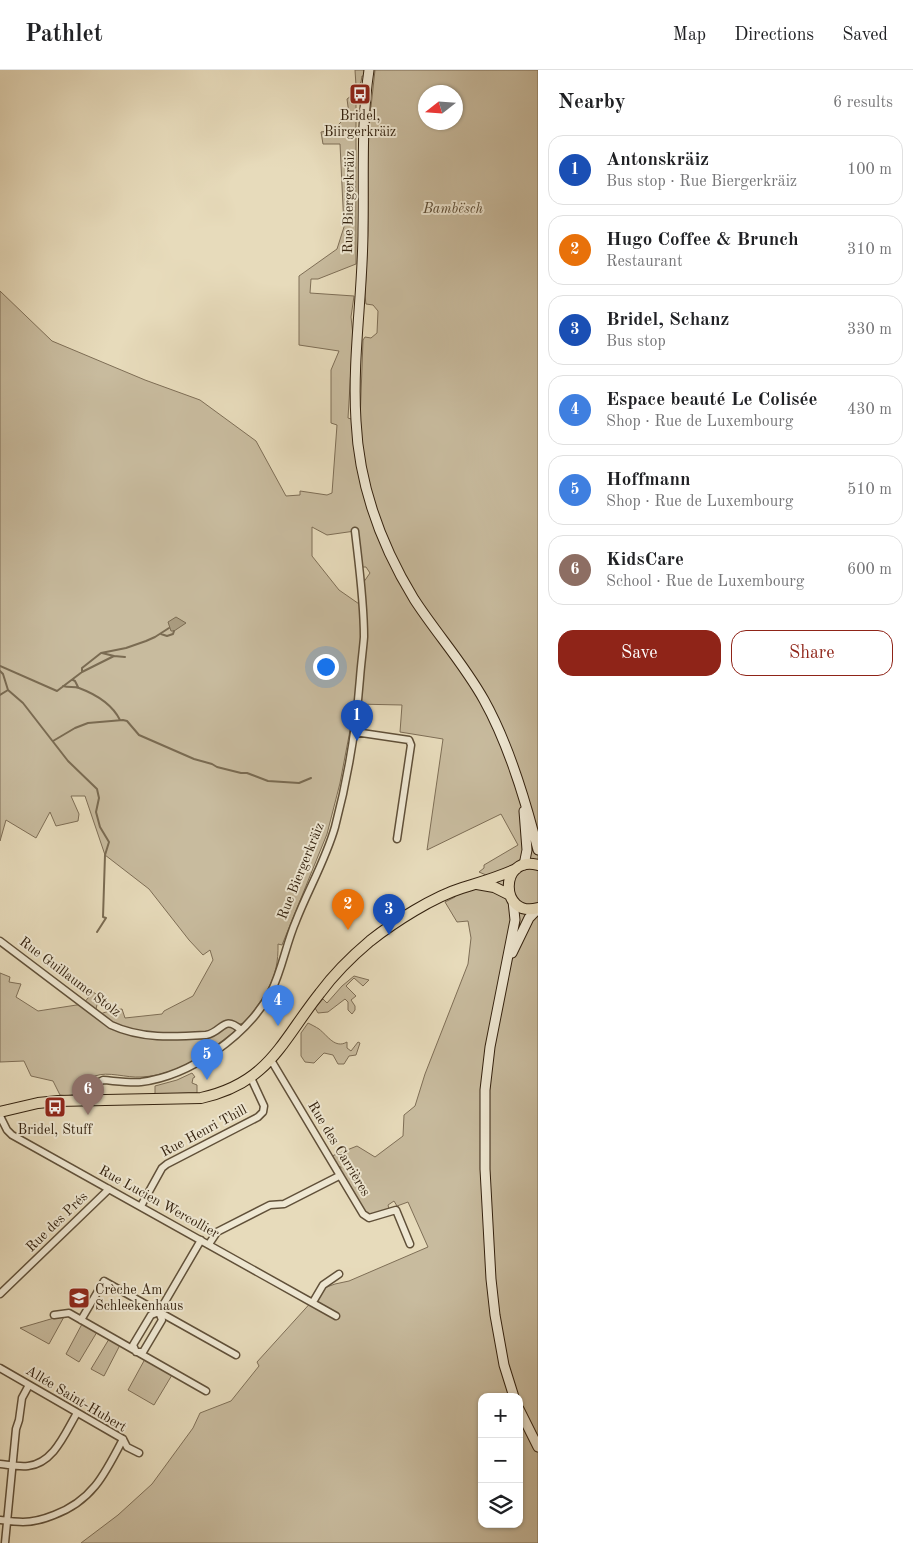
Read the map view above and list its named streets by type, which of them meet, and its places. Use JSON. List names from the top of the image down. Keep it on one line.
{"streets":{"main road":["Rue Biergerkräiz"],"street":["Rue Guillaume Stolz","Rue Henri Thill","Rue des Carrières","Rue Lucien Wercollier","Rue des Prés","Allée Saint-Hubert"]},"crossings":[["Rue Biergerkräiz","Rue Guillaume Stolz"],["Rue Henri Thill","Rue Lucien Wercollier"],["Rue Lucien Wercollier","Rue des Prés"]],"parks":["Bambësch"],"places":{"bus stop":["Bridel, Biirgerkräiz","Bridel, Stuff"],"school or university":["Crèche Am Schleekenhaus"]},"north":"left","page":{"header":"Pathlet","nav":["Map","Directions","Saved"],"heading":["Nearby","6 results"],"list":[{"mark":"1","name":"Antonskräiz","note":"Bus stop · Rue Biergerkräiz","value":"100 m"},{"mark":"2","name":"Hugo Coffee & Brunch","note":"Restaurant","value":"310 m"},{"mark":"3","name":"Bridel, Schanz","note":"Bus stop","value":"330 m"},{"mark":"4","name":"Espace beauté Le Colisée","note":"Shop · Rue de Luxembourg","value":"430 m"},{"mark":"5","name":"Hoffmann","note":"Shop · Rue de Luxembourg","value":"510 m"},{"mark":"6","name":"KidsCare","note":"School · Rue de Luxembourg","value":"600 m"}],"buttons":["Save","Share"],"pins":["1","2","3","4","5","6"],"map_buttons":["+","−"]}}
